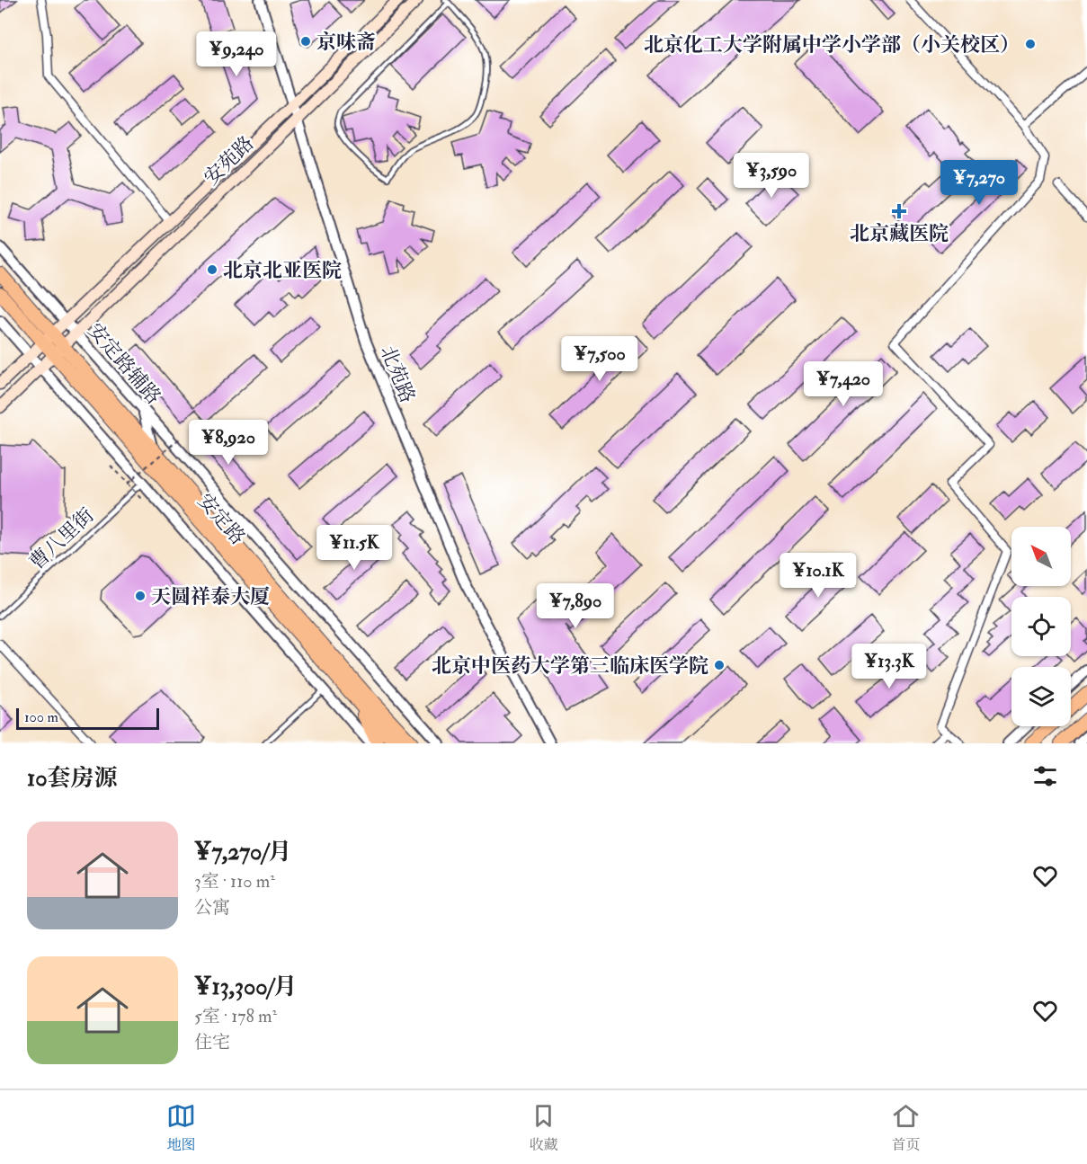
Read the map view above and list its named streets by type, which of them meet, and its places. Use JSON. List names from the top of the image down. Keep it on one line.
{"streets":{"main road":["安苑路","安定路"],"street":["安定路辅路","北苑路"],"lane":["曹八里街"]},"crossings":[["安苑路","安定路辅路"],["安苑路","北苑路"],["安苑路","安定路"],["安定路辅路","安定路"]],"places":{"other":["京味斋","北京化工大学附属中学小学部（小关校区）","北京北亚医院","天圆祥泰大厦","北京中医药大学第三临床医学院"],"health":["北京藏医院"]},"scale_bar":"100 m","north":"top left","page":{"price":["¥9,240","¥3,590","¥7,270","¥7,500","¥7,420","¥8,920","¥11.5K","¥10.1K","¥7,890","¥13.3K"],"scale":"100 m","heading":"10套房源","list":[{"name":"¥7,270/月","note":"3室 · 110 m² · 公寓"},{"name":"¥13,300/月","note":"5室 · 178 m² · 住宅"}],"tabs":["地图","收藏","首页"]}}
